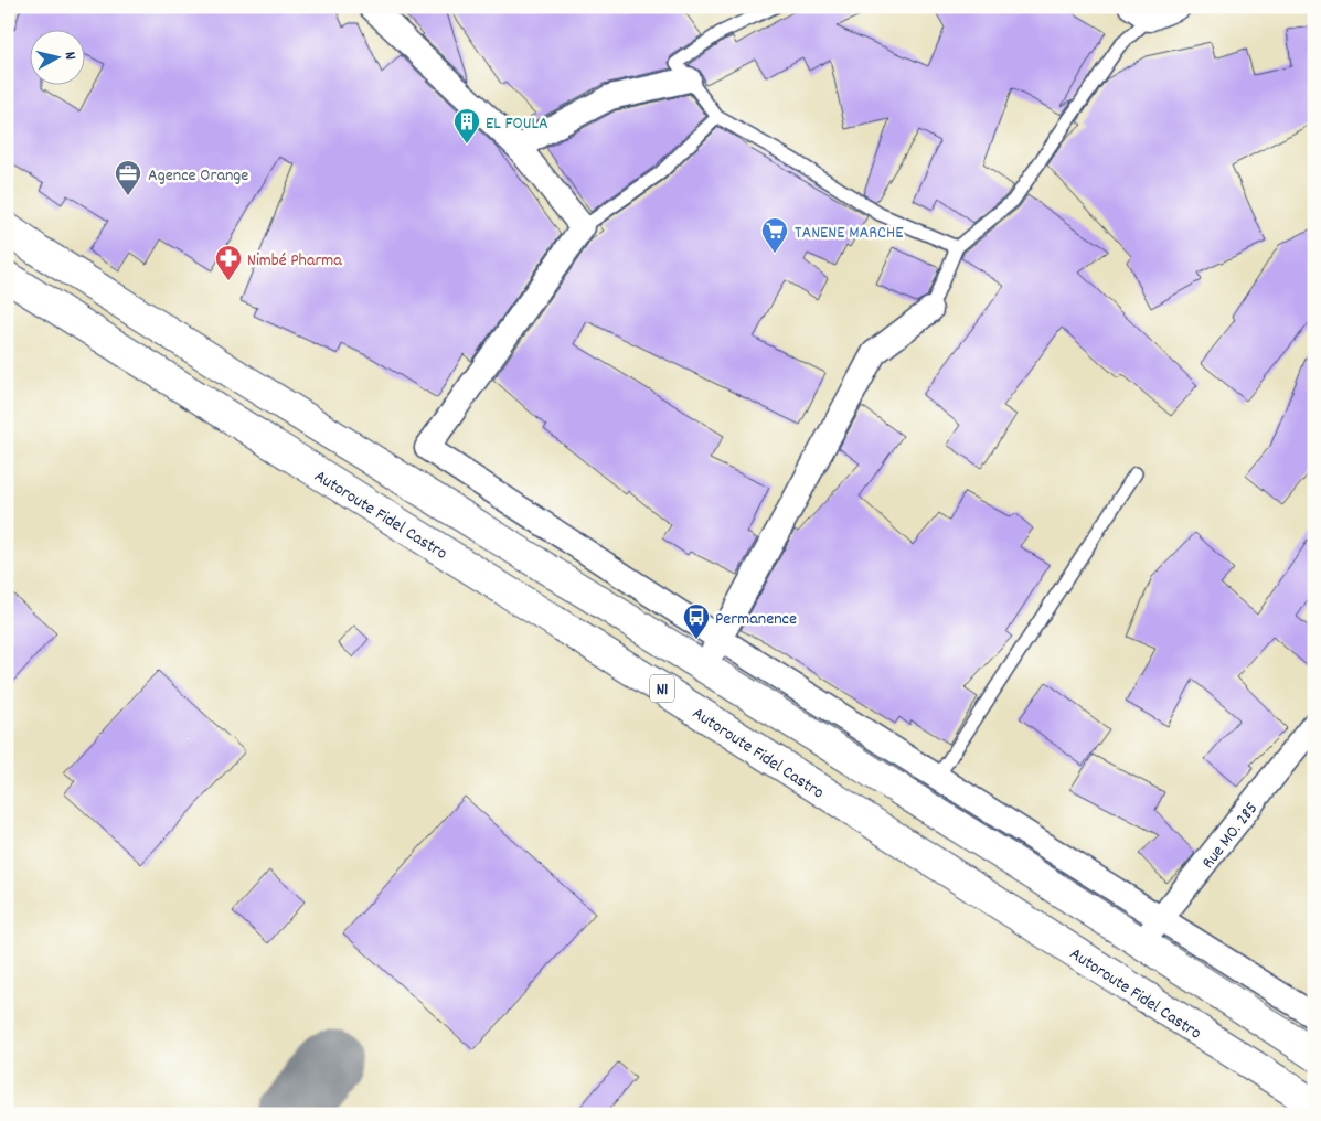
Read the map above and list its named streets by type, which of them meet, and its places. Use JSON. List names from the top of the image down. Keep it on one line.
{"streets":{"highway":["Autoroute Fidel Castro","N1"],"street":["Rue MO. 285"]},"crossings":[["N1","Rue MO. 285"]],"places":{"building":["EL FOULA"],"office":["Agence Orange"],"supermarket":["TANENE MARCHE"],"pharmacy":["Nimbé Pharma"],"bus stop":["Permanence"]},"north":"right"}
